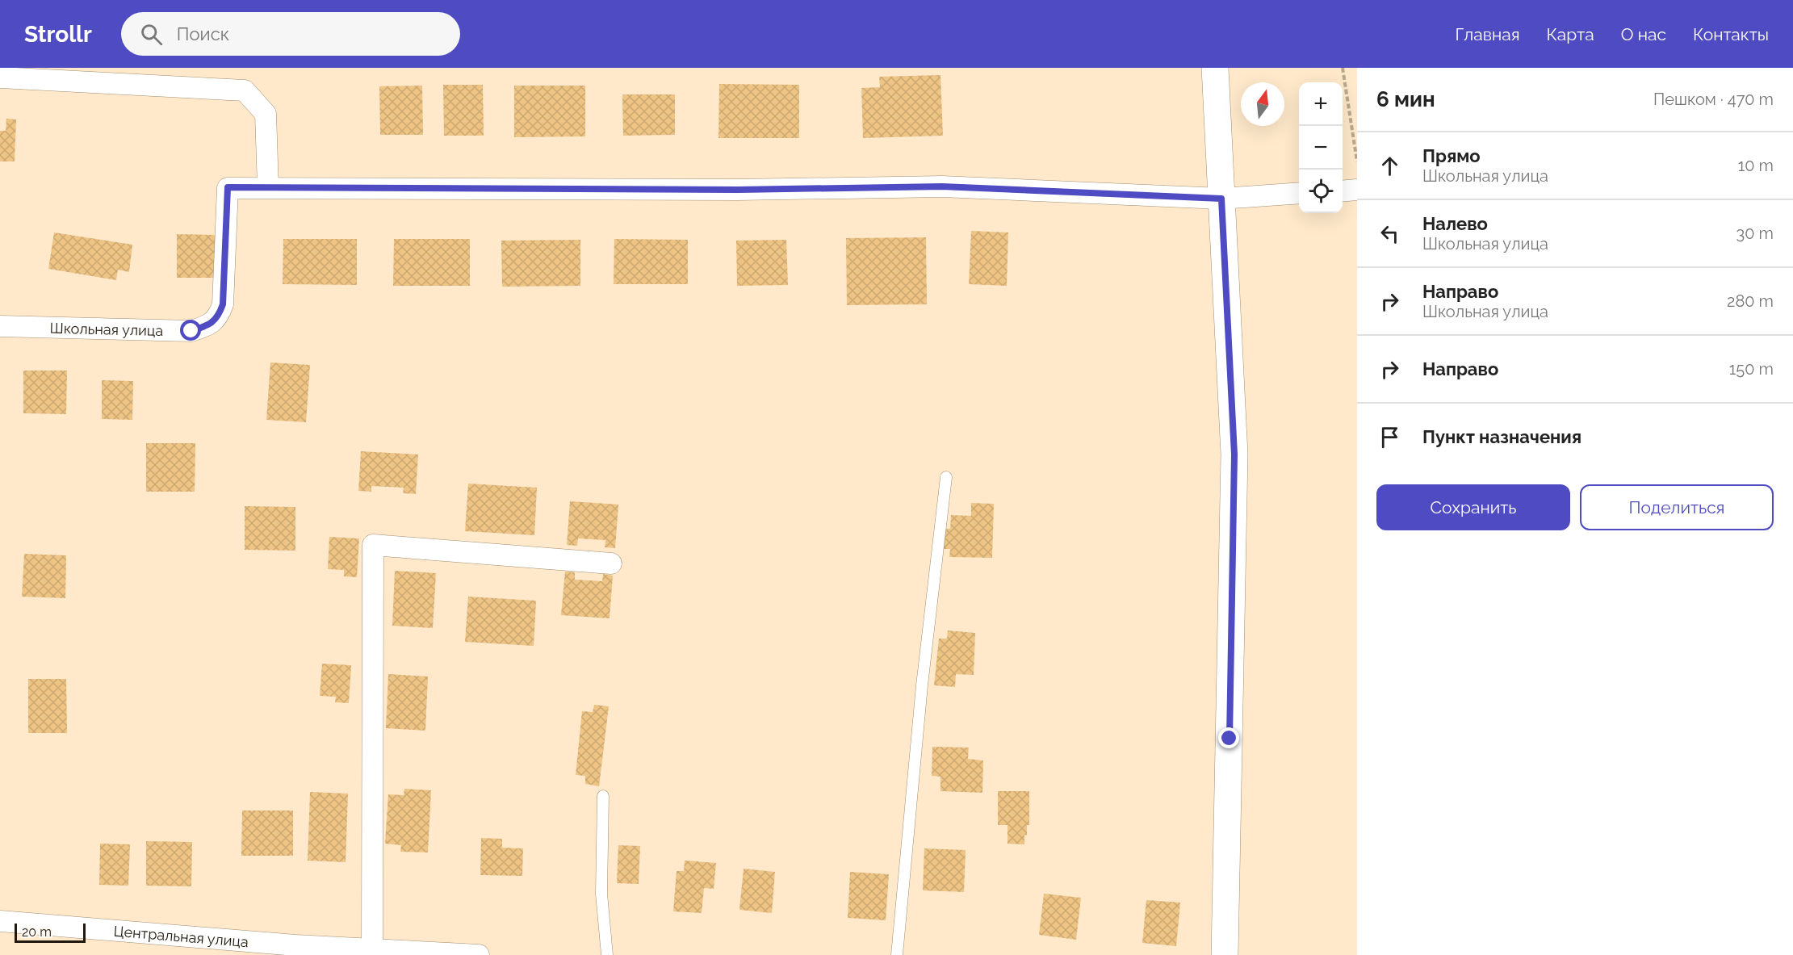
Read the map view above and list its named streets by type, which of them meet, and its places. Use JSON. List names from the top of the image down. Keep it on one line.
{"streets":{"street":["Школьная улица","Центральная улица"]},"scale_bar":"20 m","north":"top","page":{"header":"Strollr","search":"Поиск","nav":["Главная","Карта","О нас","Контакты"],"heading":["6 мин","Пешком · 470 m"],"map_buttons":["+","−"],"list":[["Прямо","Школьная улица","10 m"],["Налево","Школьная улица","30 m"],["Направо","Школьная улица","280 m"],["Направо","150 m"],"Пункт назначения"],"buttons":["Сохранить","Поделиться"],"scale":"20 m"}}
